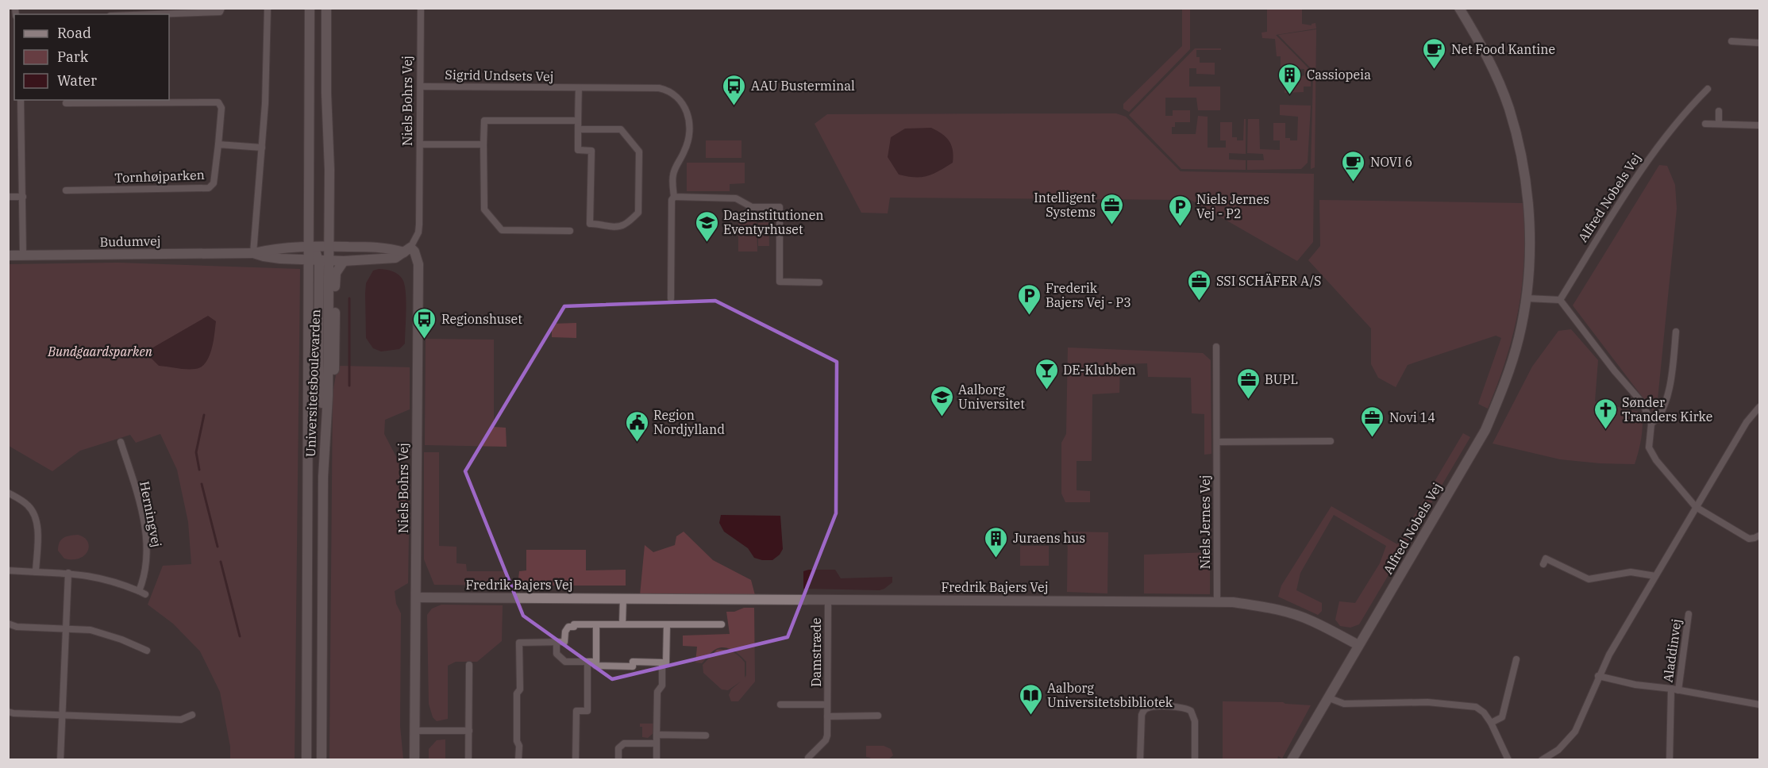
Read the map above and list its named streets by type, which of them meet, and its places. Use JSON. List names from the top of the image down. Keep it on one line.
{"streets":{"street":["Sigrid Undsets Vej","Niels Bohrs Vej","Tornhøjparken","Alfred Nobels Vej","Budumvej","Universitetsboulevarden","Herningvej","Niels Jernes Vej","Fredrik Bajers Vej","Aladdinvej","Damstræde"]},"crossings":[["Sigrid Undsets Vej","Niels Bohrs Vej"],["Niels Bohrs Vej","Fredrik Bajers Vej"],["Alfred Nobels Vej","Fredrik Bajers Vej"],["Budumvej","Universitetsboulevarden"],["Niels Jernes Vej","Fredrik Bajers Vej"],["Fredrik Bajers Vej","Damstræde"]],"parks":["Bundgaardsparken"],"places":{"cafe":["Net Food Kantine","NOVI 6"],"building":["Cassiopeia","Juraens hus"],"bus stop":["AAU Busterminal","Regionshuset"],"office":["Intelligent Systems","SSI SCHÄFER A/S","BUPL","Novi 14"],"parking":["Niels Jernes Vej - P2","Frederik Bajers Vej - P3"],"school or university":["Daginstitutionen Eventyrhuset","Aalborg Universitet"],"bar":["DE-Klubben"],"church":["Sønder Tranders Kirke"],"public building":["Region Nordjylland"],"library":["Aalborg Universitetsbibliotek"]},"legend":["Road","Park","Water"]}
